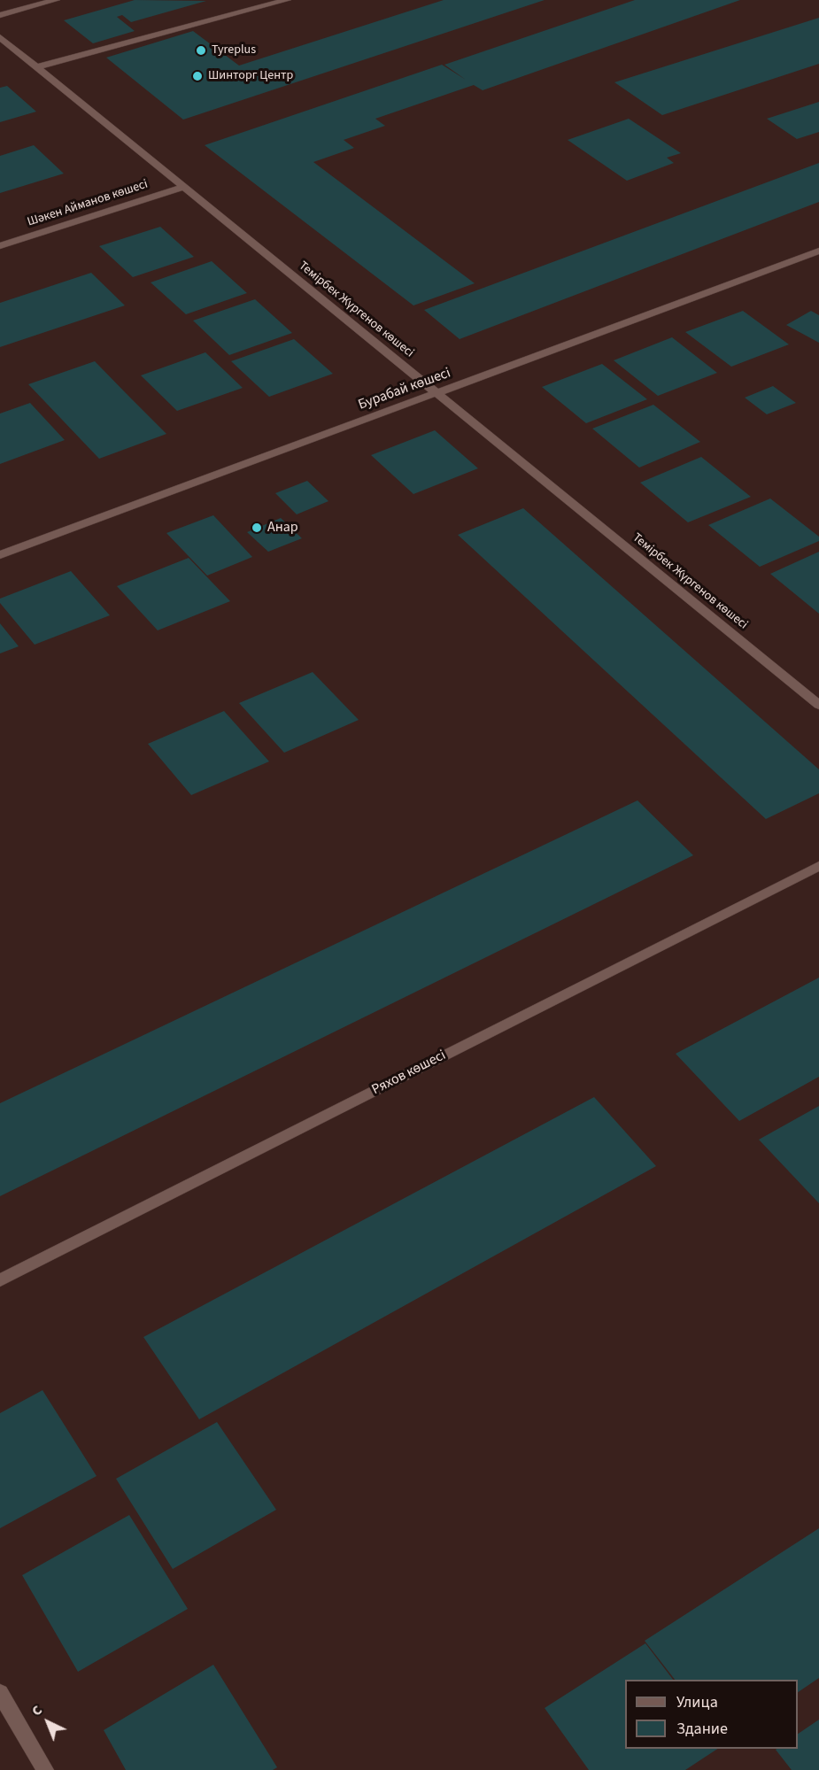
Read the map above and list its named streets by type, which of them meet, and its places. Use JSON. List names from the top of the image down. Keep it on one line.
{"streets":{"street":["Шәкен Айманов көшесі","Темірбек Жүргенов көшесі","Бурабай көшесі","Ряхов көшесі"]},"crossings":[["Шәкен Айманов көшесі","Темірбек Жүргенов көшесі"],["Темірбек Жүргенов көшесі","Бурабай көшесі"]],"places":["Tyreplus","Шинторг Центр","Анар"],"legend":["Улица","Здание"],"north":"top left"}
